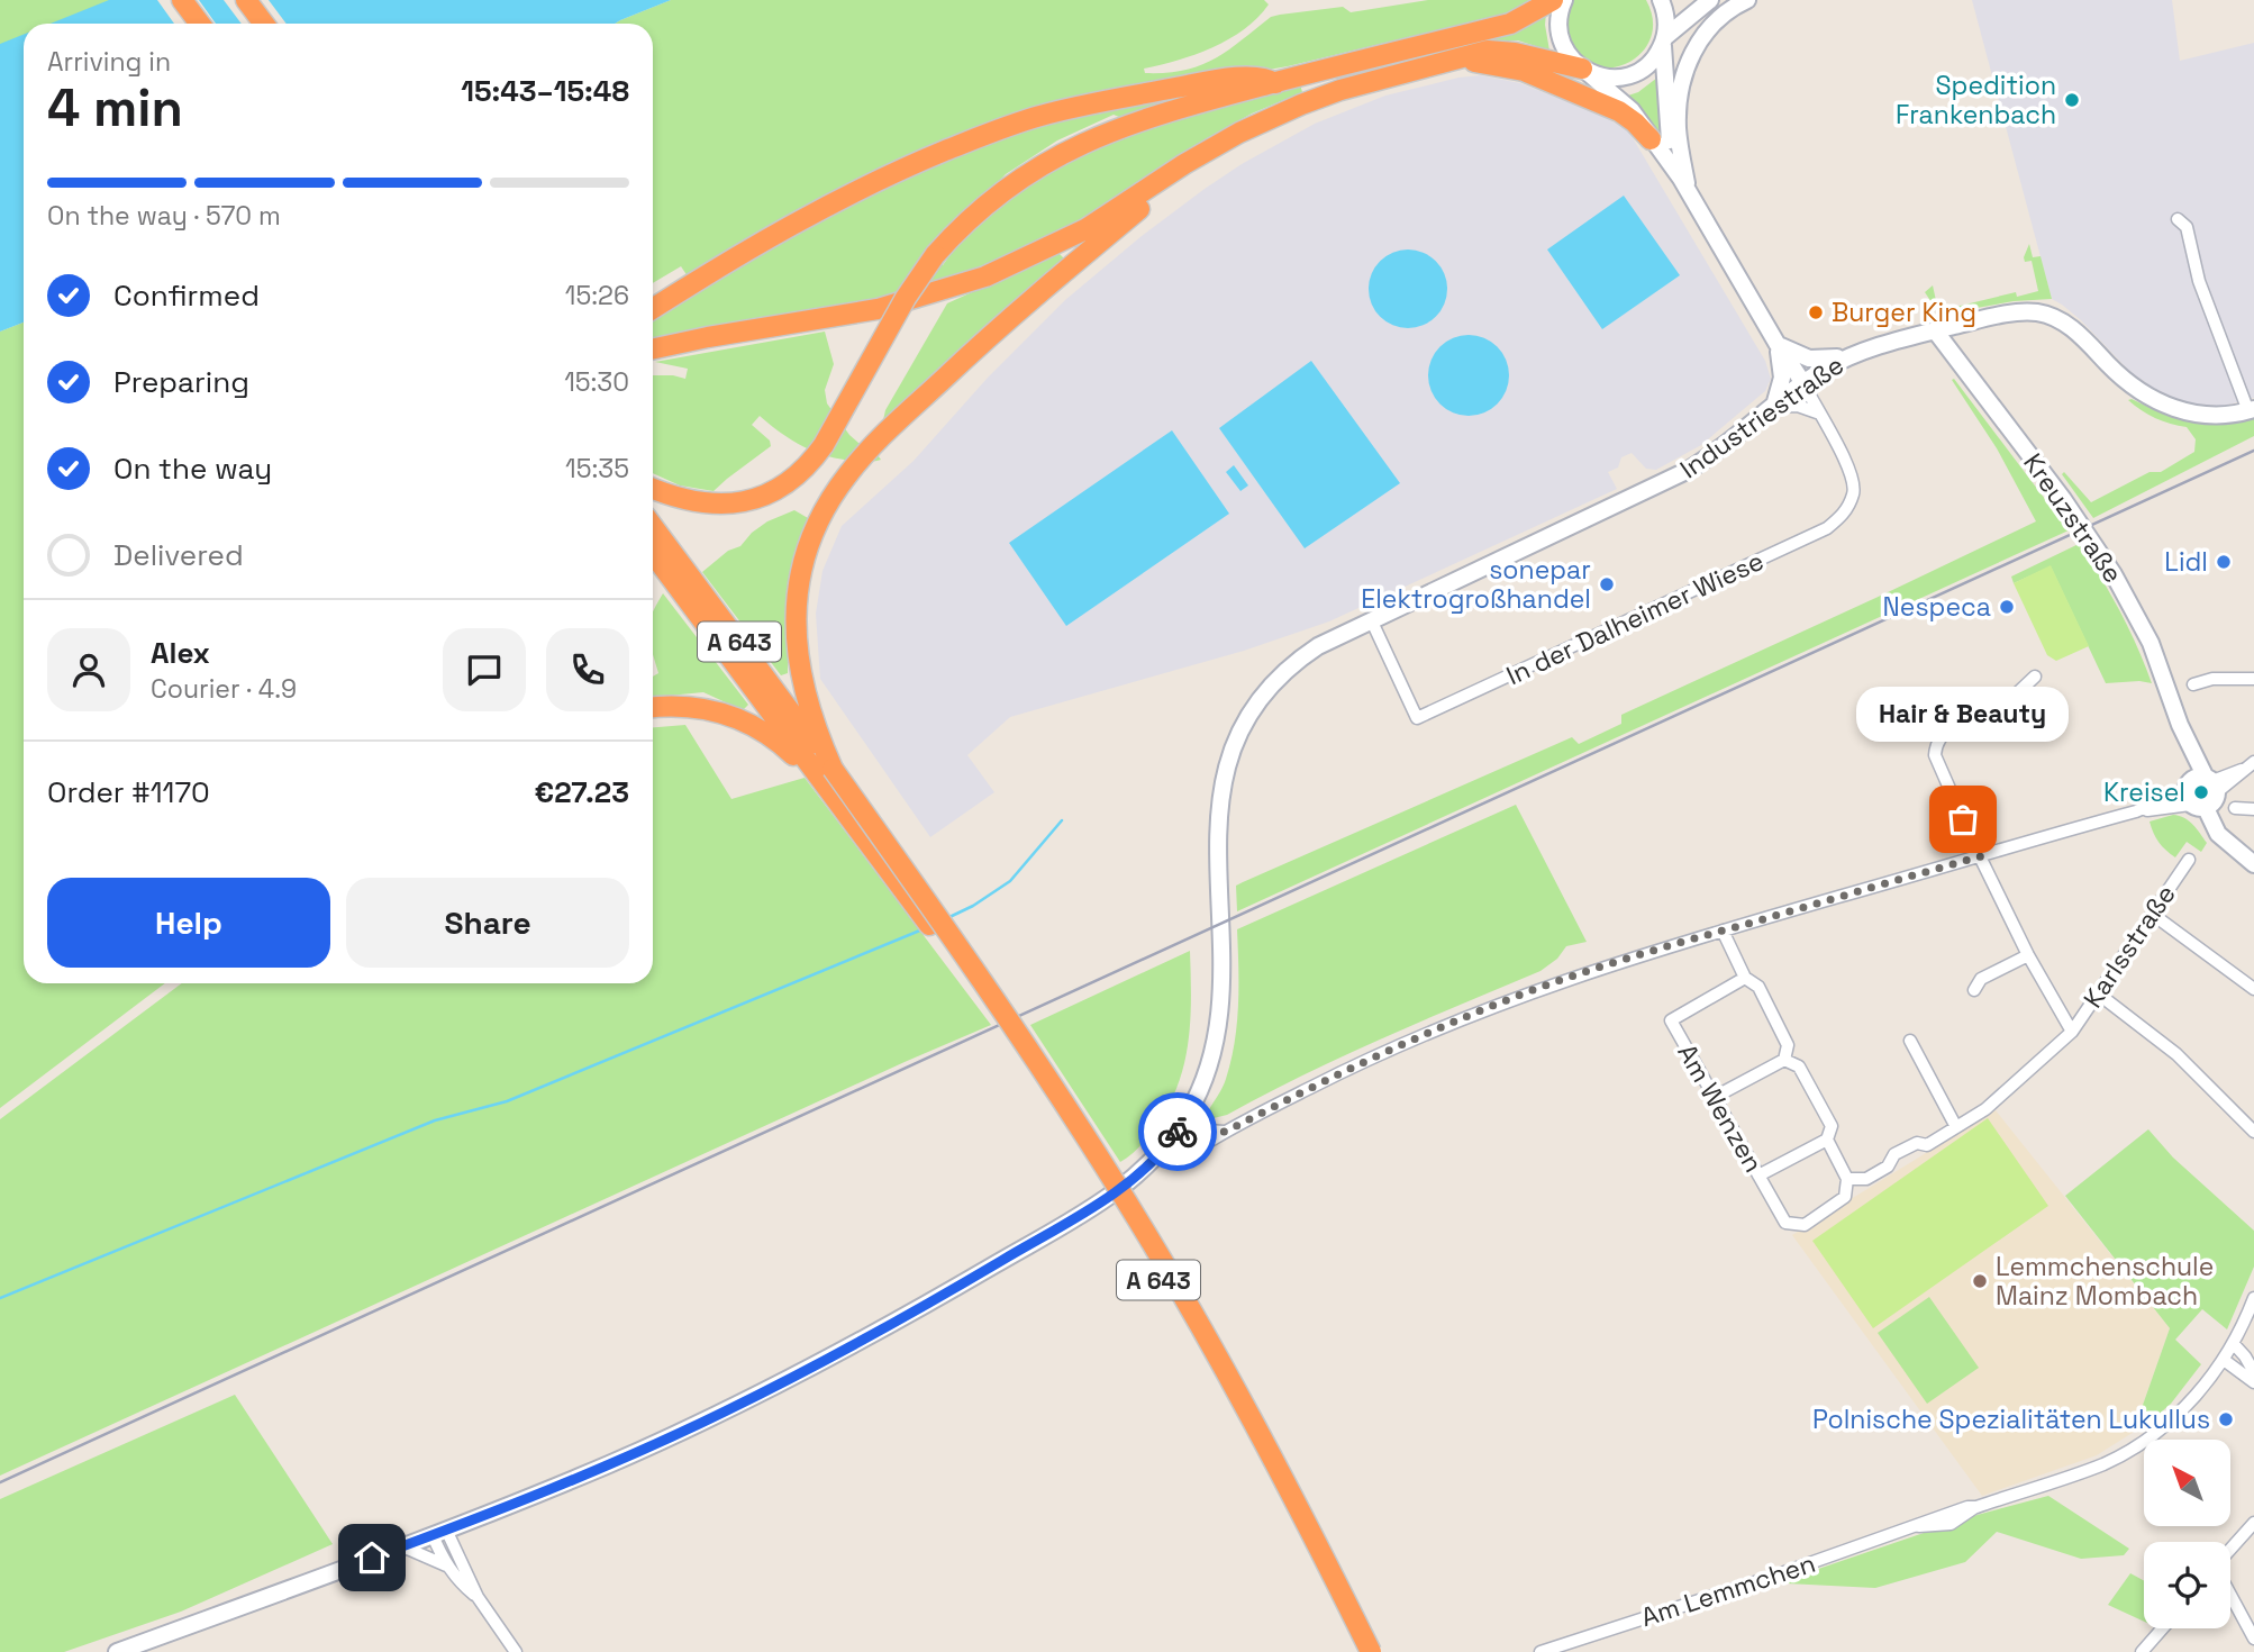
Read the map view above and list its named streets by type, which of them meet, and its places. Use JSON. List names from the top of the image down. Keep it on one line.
{"streets":{"highway":["A 643"],"main road":["Industriestraße","Kreuzstraße","In der Dalheimer Wiese"],"street":["Karlsstraße","Am Wenzen","Am Lemmchen"]},"crossings":[["Industriestraße","Kreuzstraße"],["Industriestraße","In der Dalheimer Wiese"],["Karlsstraße","Am Wenzen"]],"places":["Spedition Frankenbach","Burger King","Lidl","sonepar Elektrogroßhandel","Nespeca","Kreisel","Hair & Beauty","Lemmchenschule Mainz Mombach","Polnische Spezialitäten Lukullus"],"north":"top left","page":{"heading":["4 min","Arriving in","15:43–15:48"],"panel":["Alex","Courier · 4.9","Order #1170","€27.23"],"bar":"On the way · 570 m","list":[["Confirmed","15:26"],["Preparing","15:30"],["On the way","15:35"],"Delivered"],"bubble":"Hair & Beauty","buttons":["Help","Share"]}}
